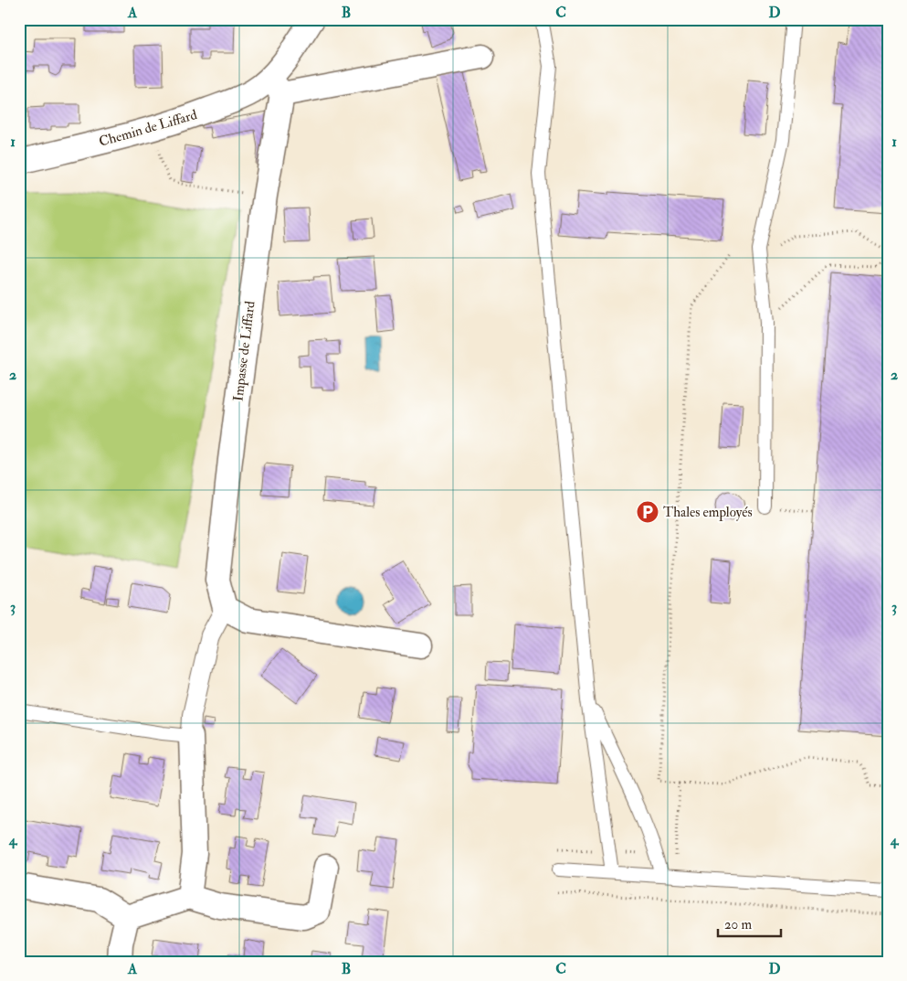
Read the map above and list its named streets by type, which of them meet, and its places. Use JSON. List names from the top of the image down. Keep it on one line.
{"streets":{"street":["Chemin de Liffard","Impasse de Liffard"]},"crossings":[["Chemin de Liffard","Impasse de Liffard"]],"places":{"parking":["Thales employés"]},"scale_bar":"20 m","grid":{"columns":["A","B","C","D"],"rows":["1","2","3","4"]}}
